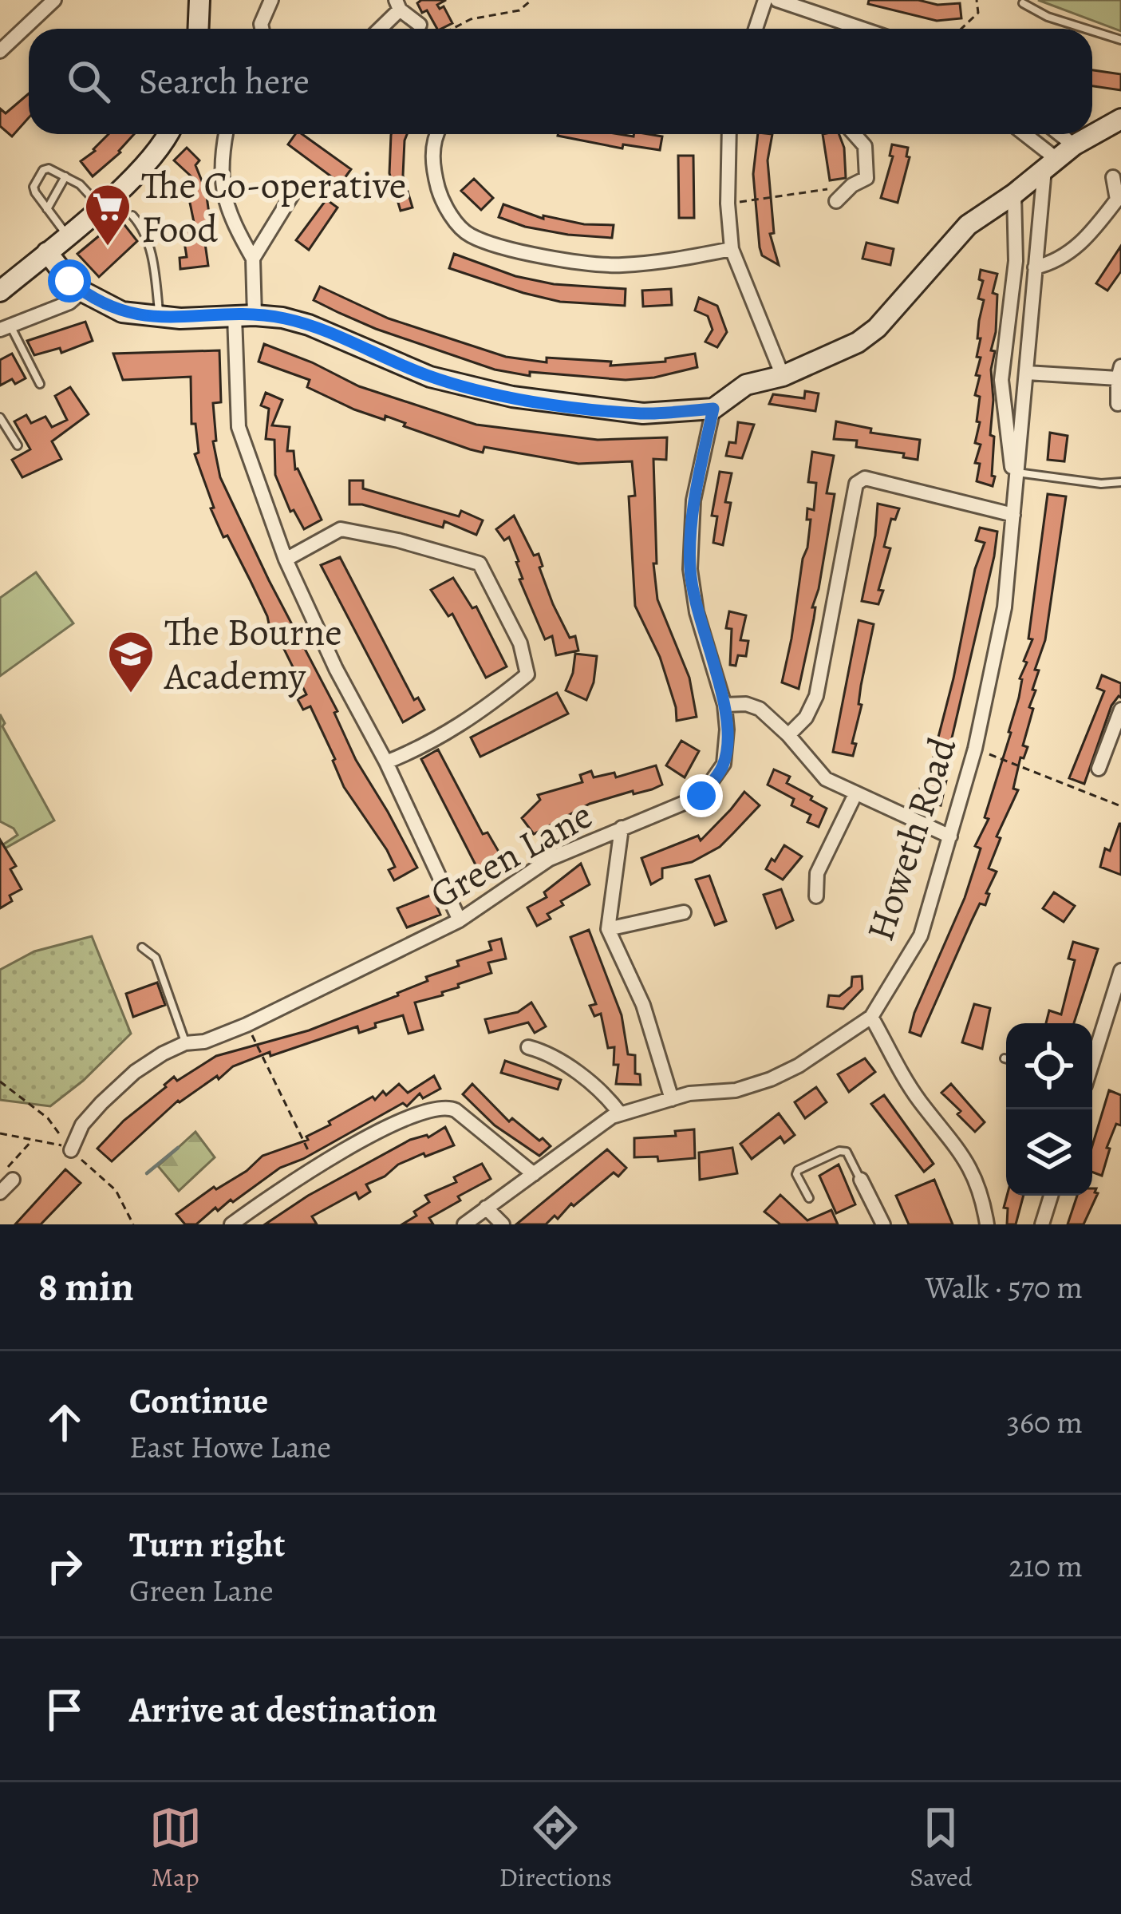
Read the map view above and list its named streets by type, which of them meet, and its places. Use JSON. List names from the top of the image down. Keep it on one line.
{"streets":{"street":["Howeth Road","Green Lane"]},"places":{"supermarket":["The Co-operative Food"],"school or university":["The Bourne Academy"]},"page":{"search":"Search here","heading":["8 min","Walk · 570 m"],"list":[["Continue","East Howe Lane","360 m"],["Turn right","Green Lane","210 m"],"Arrive at destination"],"nav":["Map","Directions","Saved"]}}
